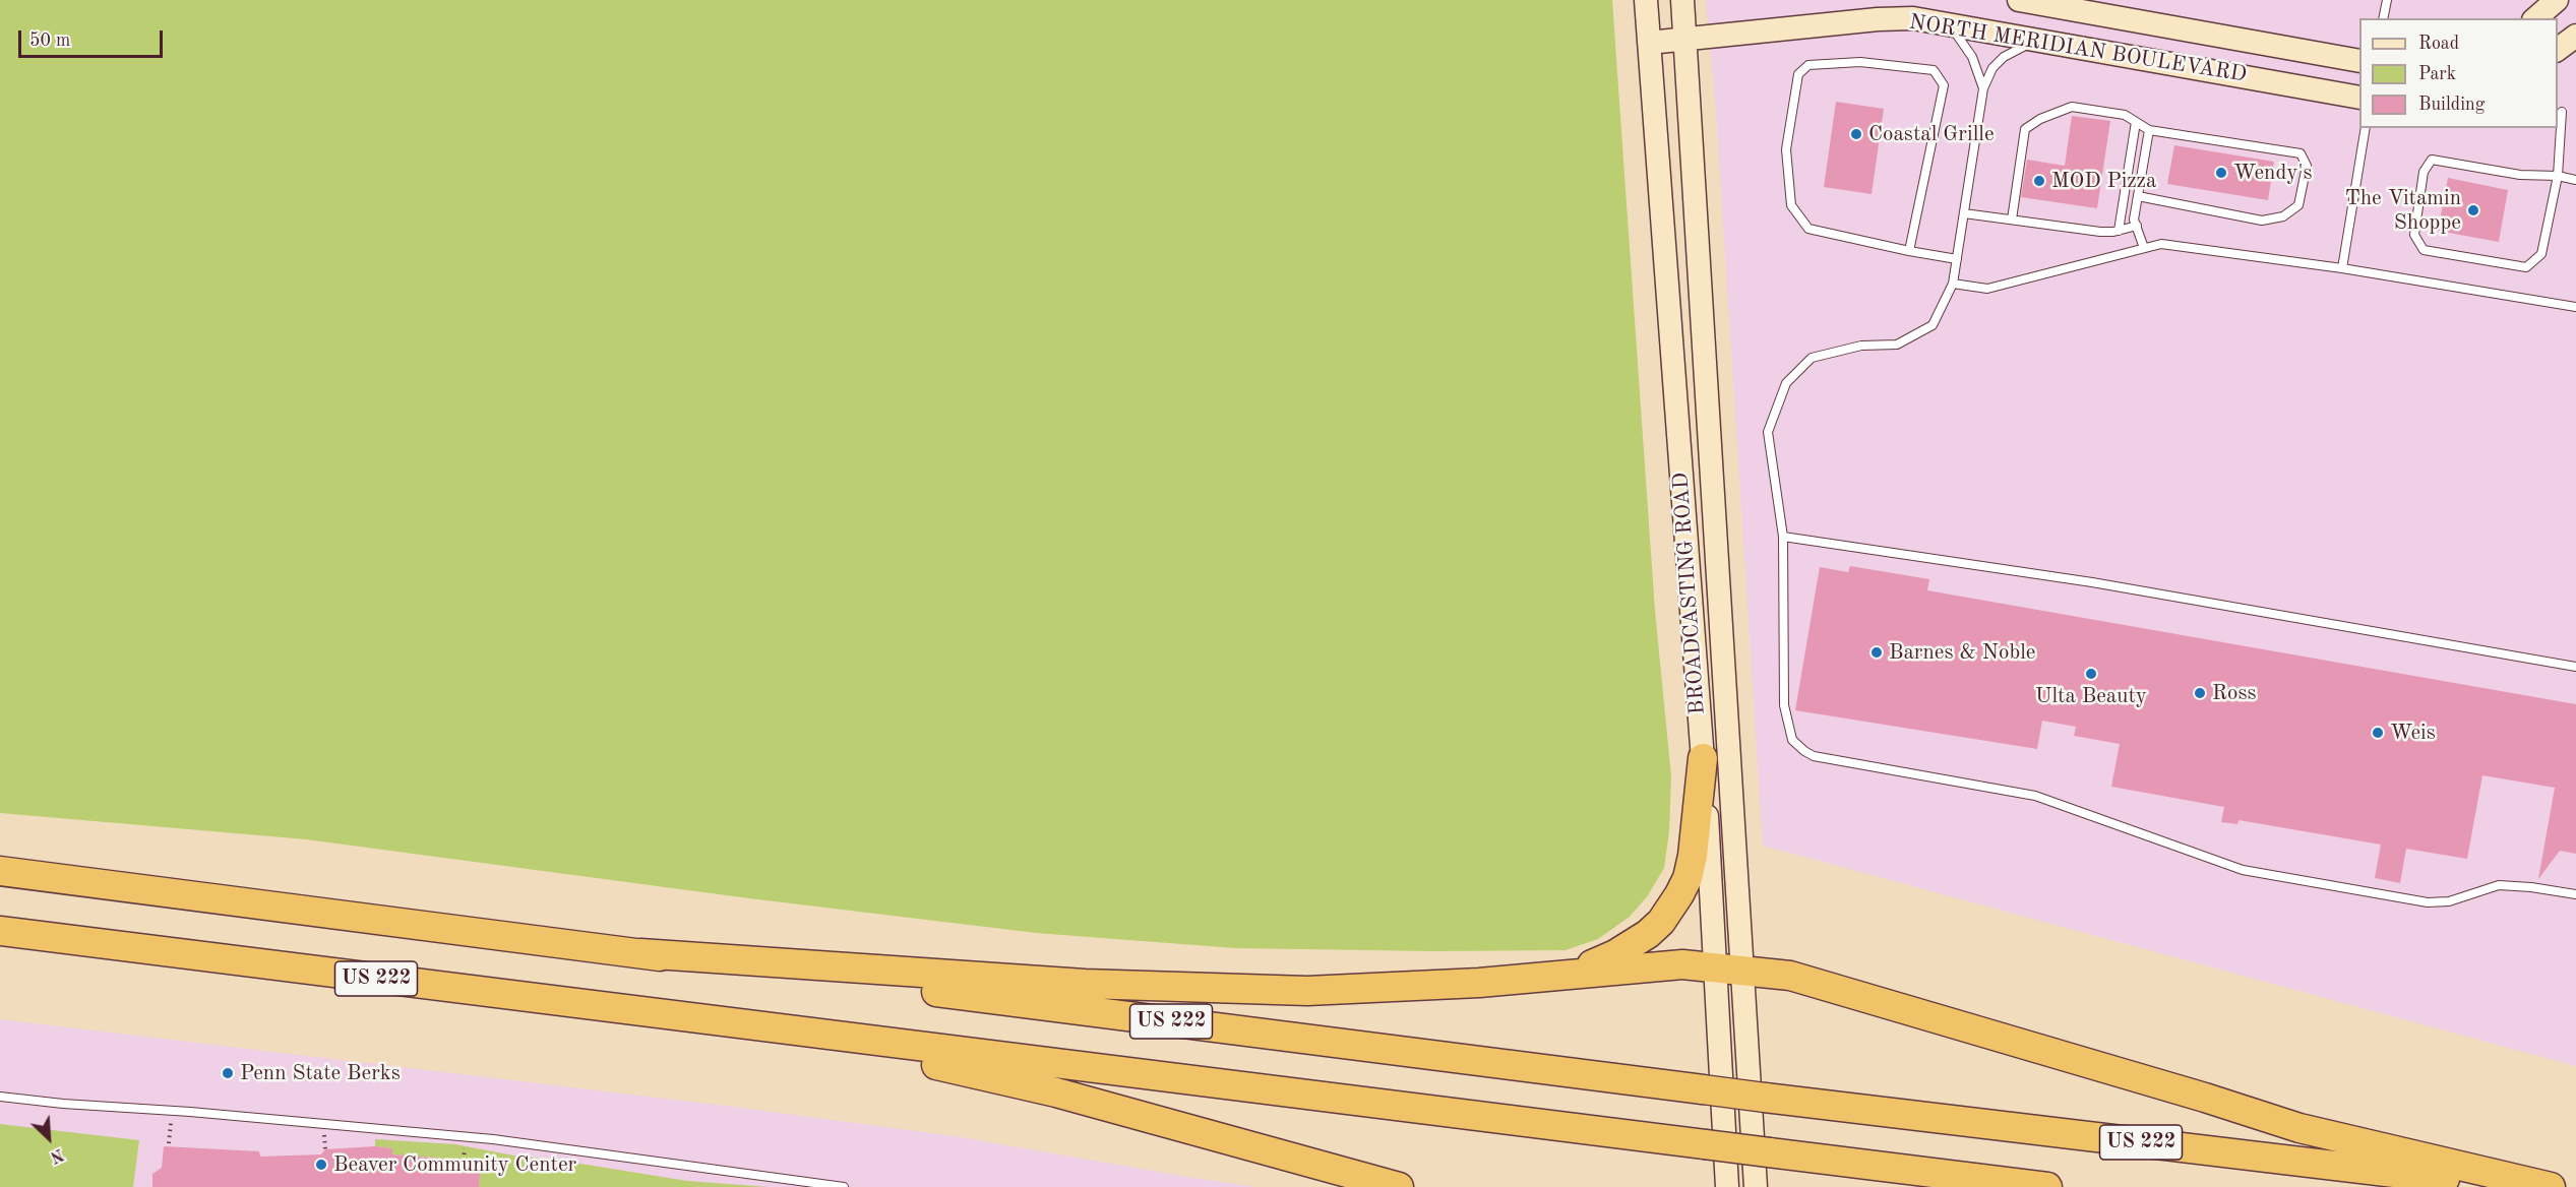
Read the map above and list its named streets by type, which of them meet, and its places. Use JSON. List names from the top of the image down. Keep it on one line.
{"streets":{"highway":["US 222"],"main road":["NORTH MERIDIAN BOULEVARD","BROADCASTING ROAD"]},"crossings":[["NORTH MERIDIAN BOULEVARD","BROADCASTING ROAD"]],"places":["Coastal Grille","Wendy's","MOD Pizza","The Vitamin Shoppe","Barnes & Noble","Ulta Beauty","Ross","Weis","Penn State Berks","Beaver Community Center"],"legend":["Road","Park","Building"],"scale_bar":"50 m","north":"bottom right"}
